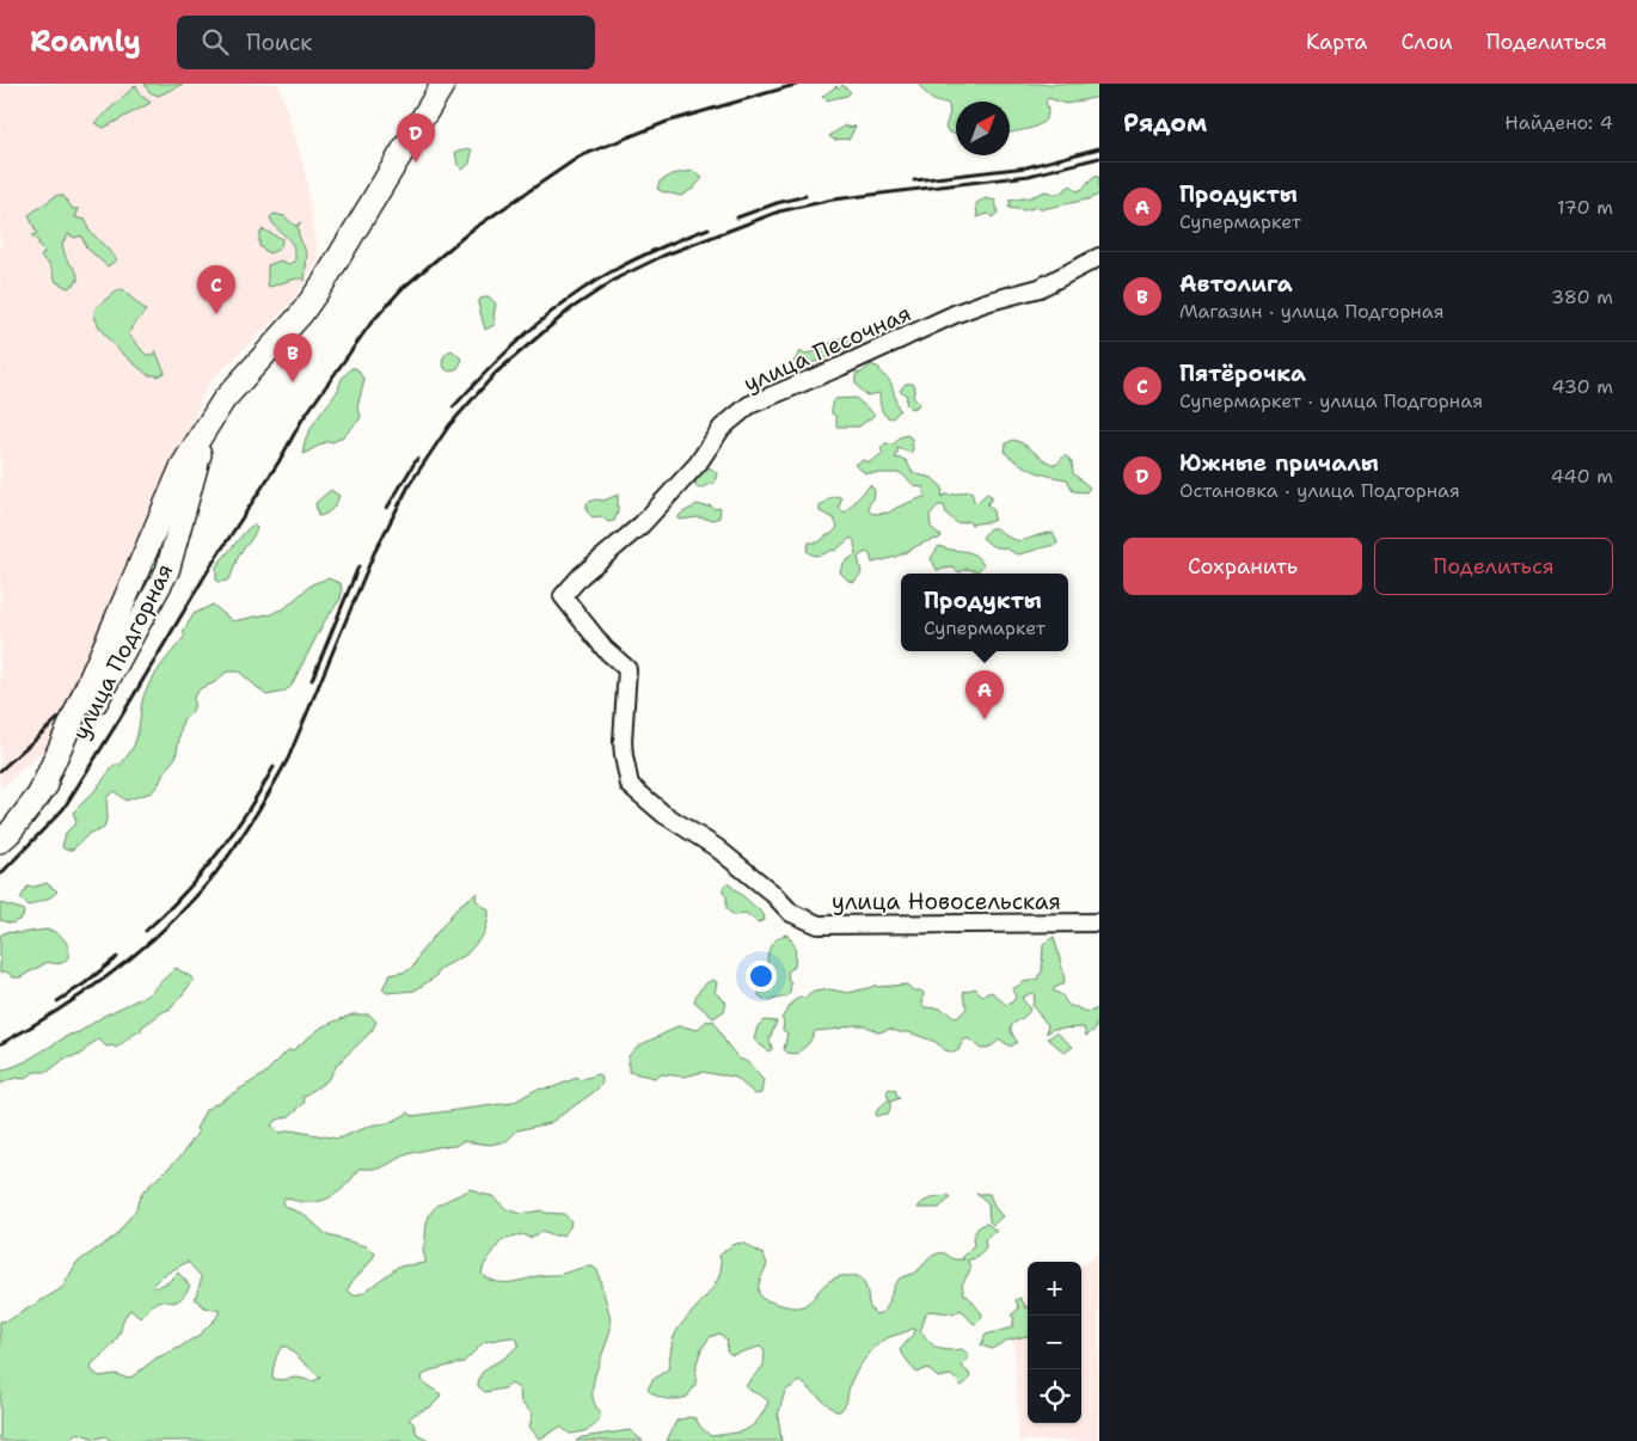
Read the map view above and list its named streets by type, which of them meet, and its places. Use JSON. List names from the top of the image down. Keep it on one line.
{"streets":{"main road":["улица Подгорная"],"street":["улица Песочная","улица Новосельская"]},"crossings":[["улица Песочная","улица Новосельская"]],"north":"top right","page":{"header":"Roamly","search":"Поиск","nav":["Карта","Слои","Поделиться"],"heading":["Рядом","Найдено: 4"],"pins":["D","C","B","A"],"list":[{"mark":"A","name":"Продукты","note":"Супермаркет","value":"170 m"},{"mark":"B","name":"Автолига","note":"Магазин · улица Подгорная","value":"380 m"},{"mark":"C","name":"Пятёрочка","note":"Супермаркет · улица Подгорная","value":"430 m"},{"mark":"D","name":"Южные причалы","note":"Остановка · улица Подгорная","value":"440 m"}],"buttons":["Сохранить","Поделиться"],"popup":["Продукты","Супермаркет"],"map_buttons":["+","−"]}}
